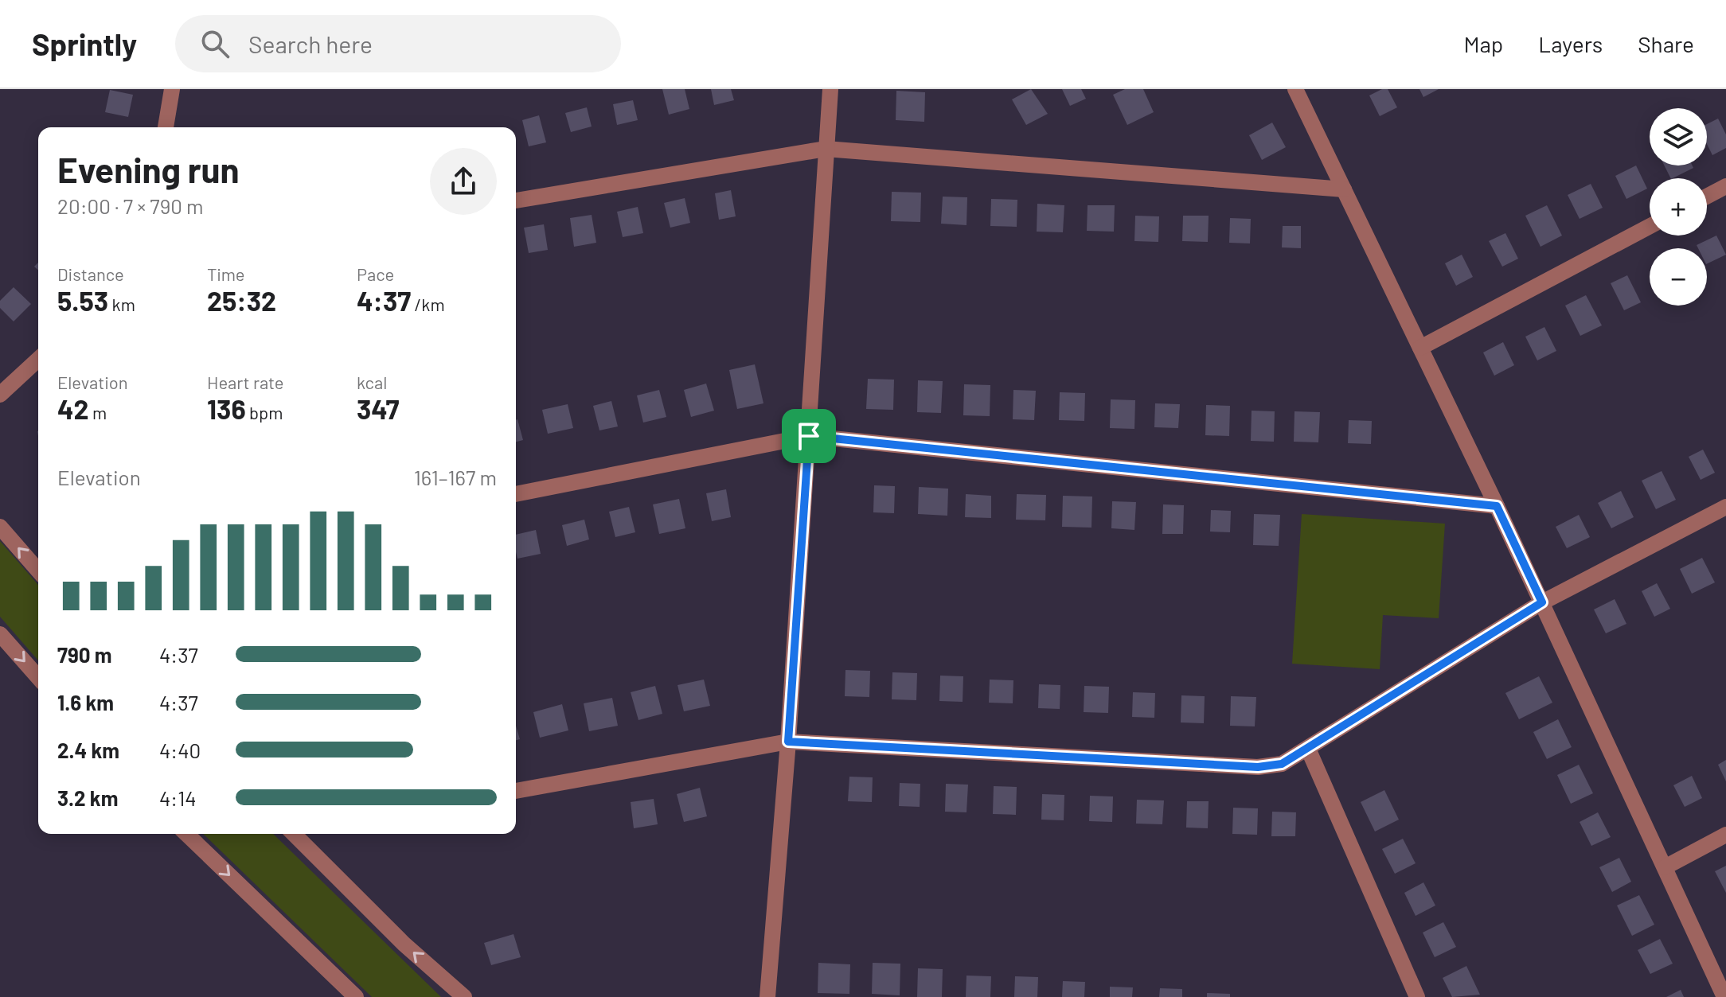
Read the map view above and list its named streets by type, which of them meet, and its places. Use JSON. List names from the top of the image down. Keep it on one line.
{"page":{"header":"Sprintly","search":"Search here","nav":["Map","Layers","Share"],"map_buttons":["+","−"],"heading":["Evening run","20:00 · 7 × 790 m"],"stats":[["Distance","5.53 km"],["Time","25:32"],["Pace","4:37 /km"],["Elevation","42 m"],["Heart rate","136 bpm"],["kcal","347"]],"chart":["Elevation","161–167 m"],"list":[{"name":"790 m","note":"4:37"},{"name":"1.6 km","note":"4:37"},{"name":"2.4 km","note":"4:40"},{"name":"3.2 km","note":"4:14"}]}}
